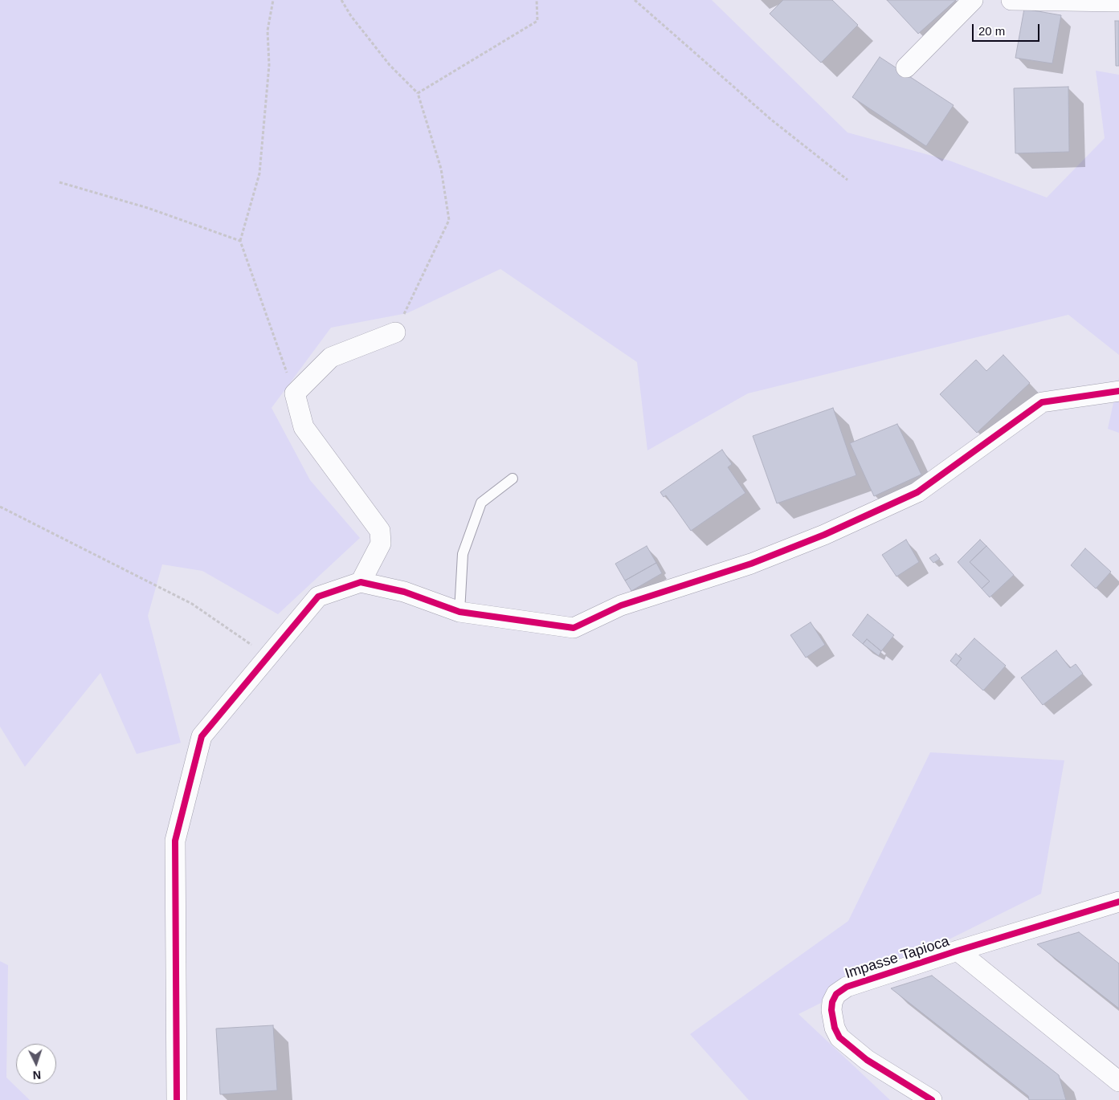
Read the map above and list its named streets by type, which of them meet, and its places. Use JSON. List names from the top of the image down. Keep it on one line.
{"streets":{"street":["Impasse Tapioca"]},"scale_bar":"20 m","north":"bottom"}
